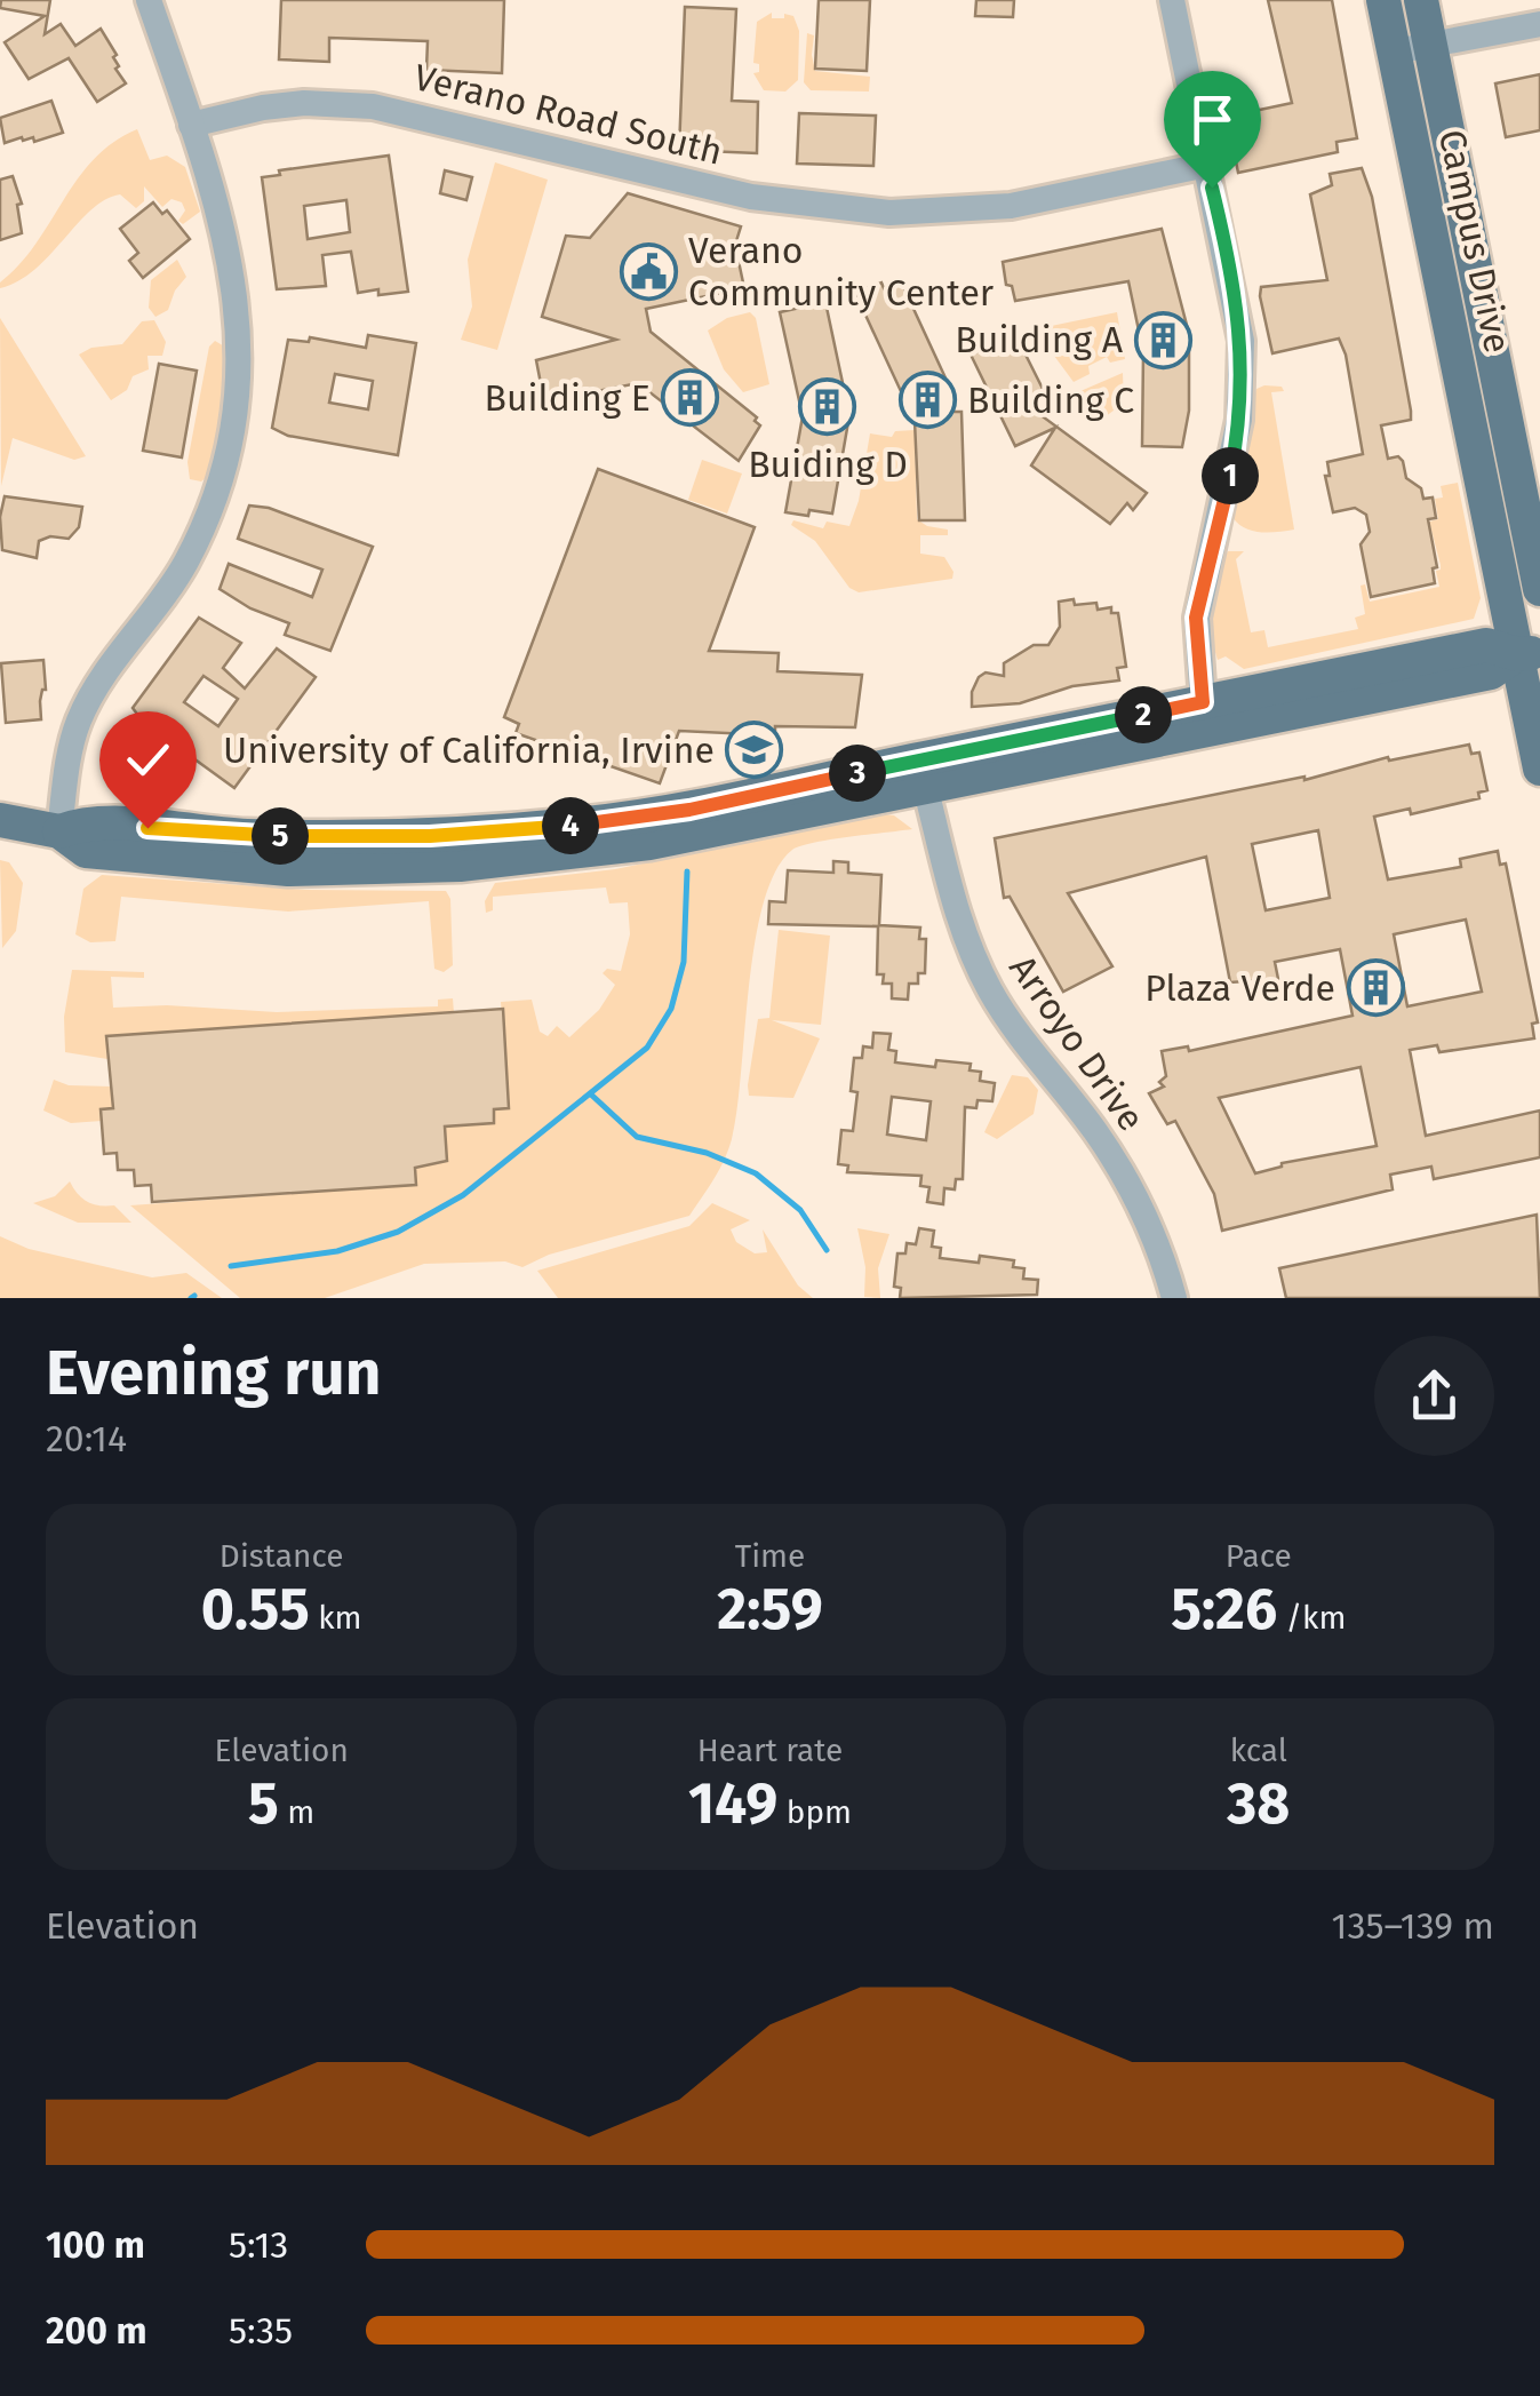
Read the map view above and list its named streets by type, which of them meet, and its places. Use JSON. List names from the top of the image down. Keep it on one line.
{"streets":{"main road":["Campus Drive"],"street":["Verano Road South","Arroyo Drive"]},"places":{"public building":["Verano Community Center"],"building":["Building A","Building E","Building C","Buiding D","Plaza Verde"],"school or university":["University of California, Irvine"]},"page":{"pins":["1","2","3","4","5"],"heading":["Evening run","20:14"],"stats":[["Distance","0.55 km"],["Time","2:59"],["Pace","5:26 /km"],["Elevation","5 m"],["Heart rate","149 bpm"],["kcal","38"]],"chart":["Elevation","135–139 m"],"list":[{"name":"100 m","note":"5:13"},{"name":"200 m","note":"5:35"}]}}
